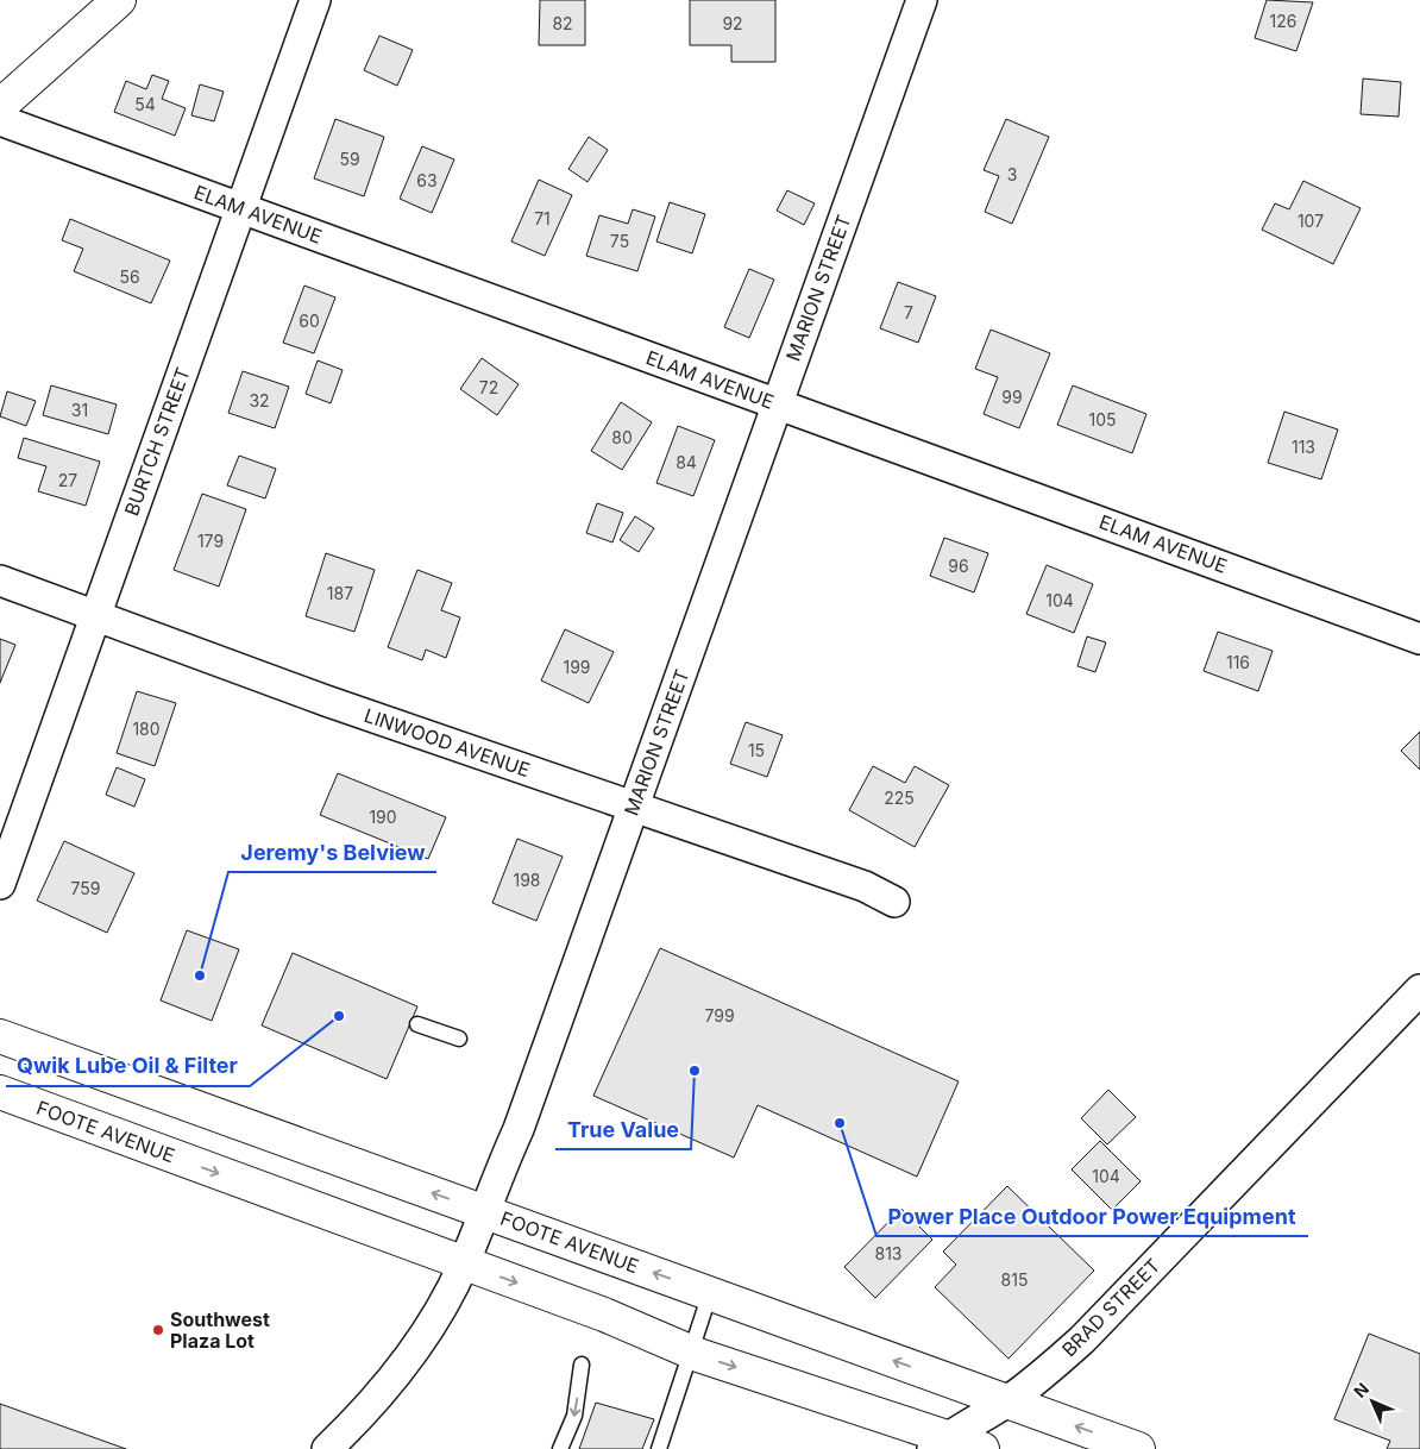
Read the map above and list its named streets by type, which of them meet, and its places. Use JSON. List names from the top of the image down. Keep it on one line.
{"streets":{"main road":["FOOTE AVENUE"],"street":["ELAM AVENUE","MARION STREET","BURTCH STREET","LINWOOD AVENUE","BRAD STREET"]},"crossings":[["ELAM AVENUE","MARION STREET"],["ELAM AVENUE","BURTCH STREET"],["MARION STREET","LINWOOD AVENUE"],["MARION STREET","FOOTE AVENUE"],["BURTCH STREET","LINWOOD AVENUE"],["FOOTE AVENUE","BRAD STREET"]],"places":["Jeremy's Belview","Qwik Lube Oil & Filter","True Value","Power Place Outdoor Power Equipment","Southwest Plaza Lot"],"house_numbers":["126","82","92","54","59","3","63","71","107","75","56","7","60","72","99","32","31","105","80","113","84","27","179","96","187","104","116","199","180","15","225","190","198","759","799","104","813","815"],"north":"top left"}
